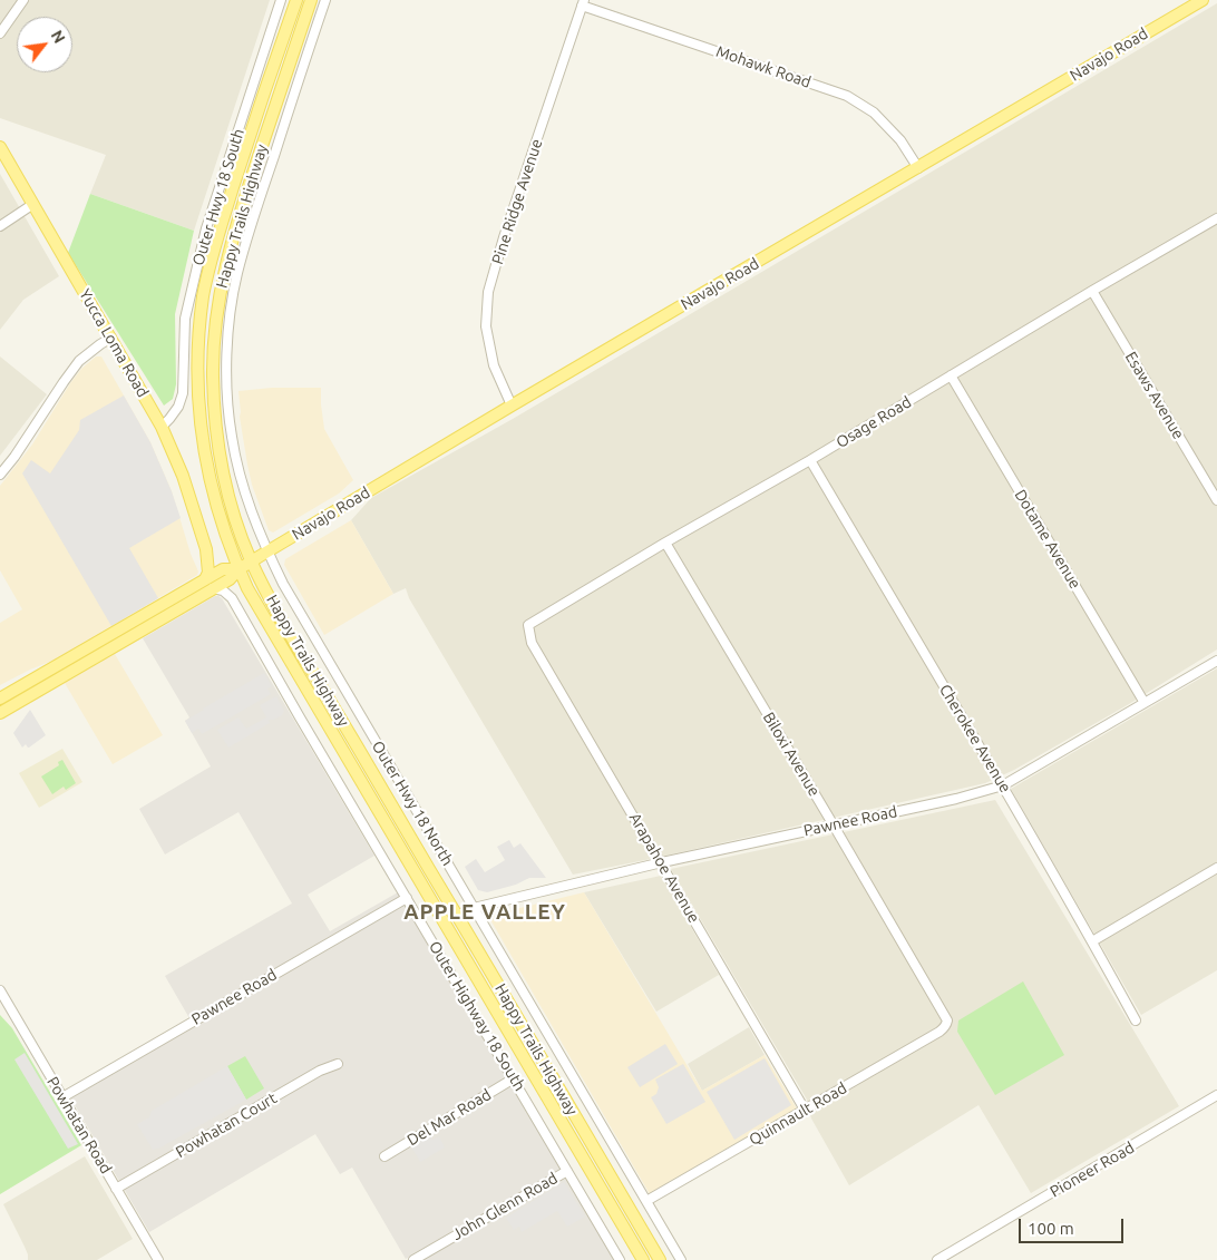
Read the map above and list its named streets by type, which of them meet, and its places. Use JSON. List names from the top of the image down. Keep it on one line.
{"streets":{"main road":["Navajo Road","Happy Trails Highway","Yucca Loma Road"],"street":["Mohawk Road","Outer Hwy 18 South","Pine Ridge Avenue","Esaws Avenue","Osage Road","Dotame Avenue","Cherokee Avenue","Biloxi Avenue","Outer Hwy 18 North","Pawnee Road","Arapahoe Avenue","Outer Highway 18 South","Quinnault Road","Del Mar Road","Powhatan Road","Powhatan Court","Pioneer Road","John Glenn Road"]},"crossings":[["Navajo Road","Mohawk Road"],["Navajo Road","Pine Ridge Avenue"],["Navajo Road","Happy Trails Highway"],["Navajo Road","Outer Hwy 18 North"],["Mohawk Road","Pine Ridge Avenue"],["Outer Hwy 18 South","Yucca Loma Road"],["Happy Trails Highway","Pawnee Road"],["Happy Trails Highway","Outer Highway 18 South"],["Esaws Avenue","Osage Road"],["Osage Road","Dotame Avenue"],["Osage Road","Cherokee Avenue"],["Osage Road","Biloxi Avenue"],["Osage Road","Arapahoe Avenue"],["Dotame Avenue","Pawnee Road"],["Cherokee Avenue","Pawnee Road"],["Biloxi Avenue","Pawnee Road"],["Biloxi Avenue","Quinnault Road"],["Outer Hwy 18 North","Pawnee Road"],["Outer Hwy 18 North","Quinnault Road"],["Pawnee Road","Arapahoe Avenue"],["Pawnee Road","Outer Highway 18 South"],["Pawnee Road","Powhatan Road"],["Arapahoe Avenue","Quinnault Road"],["Outer Highway 18 South","Del Mar Road"],["Outer Highway 18 South","John Glenn Road"],["Powhatan Road","Powhatan Court"]],"districts":["APPLE VALLEY"],"scale_bar":"100 m","north":"top right"}
